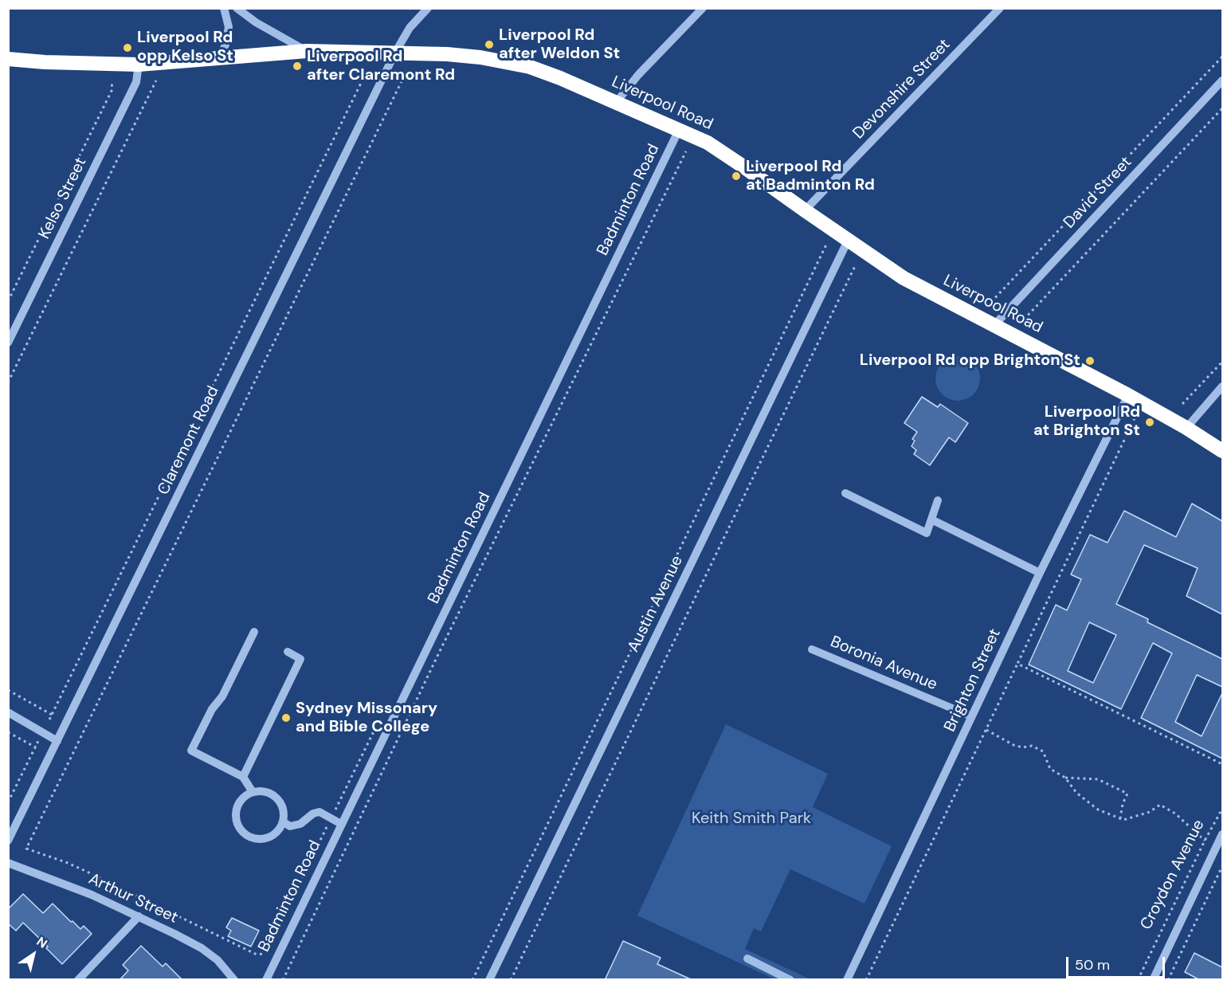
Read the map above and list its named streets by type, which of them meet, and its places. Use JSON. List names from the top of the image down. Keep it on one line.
{"streets":{"highway":["Liverpool Road"],"street":["Devonshire Street","David Street","Kelso Street","Badminton Road","Claremont Road","Austin Avenue","Boronia Avenue","Brighton Street","Croydon Avenue","Arthur Street"]},"crossings":[["Devonshire Street","Liverpool Road"],["Liverpool Road","David Street"],["Liverpool Road","Kelso Street"],["Liverpool Road","Badminton Road"],["Liverpool Road","Claremont Road"],["Liverpool Road","Austin Avenue"],["Liverpool Road","Brighton Street"],["Boronia Avenue","Brighton Street"]],"parks":["Keith Smith Park"],"places":["Liverpool Rd after Weldon St","Liverpool Rd opp Kelso St","Liverpool Rd after Claremont Rd","Liverpool Rd at Badminton Rd","Liverpool Rd opp Brighton St","Liverpool Rd at Brighton St","Sydney Missonary and Bible College"],"scale_bar":"50 m","north":"top right"}
